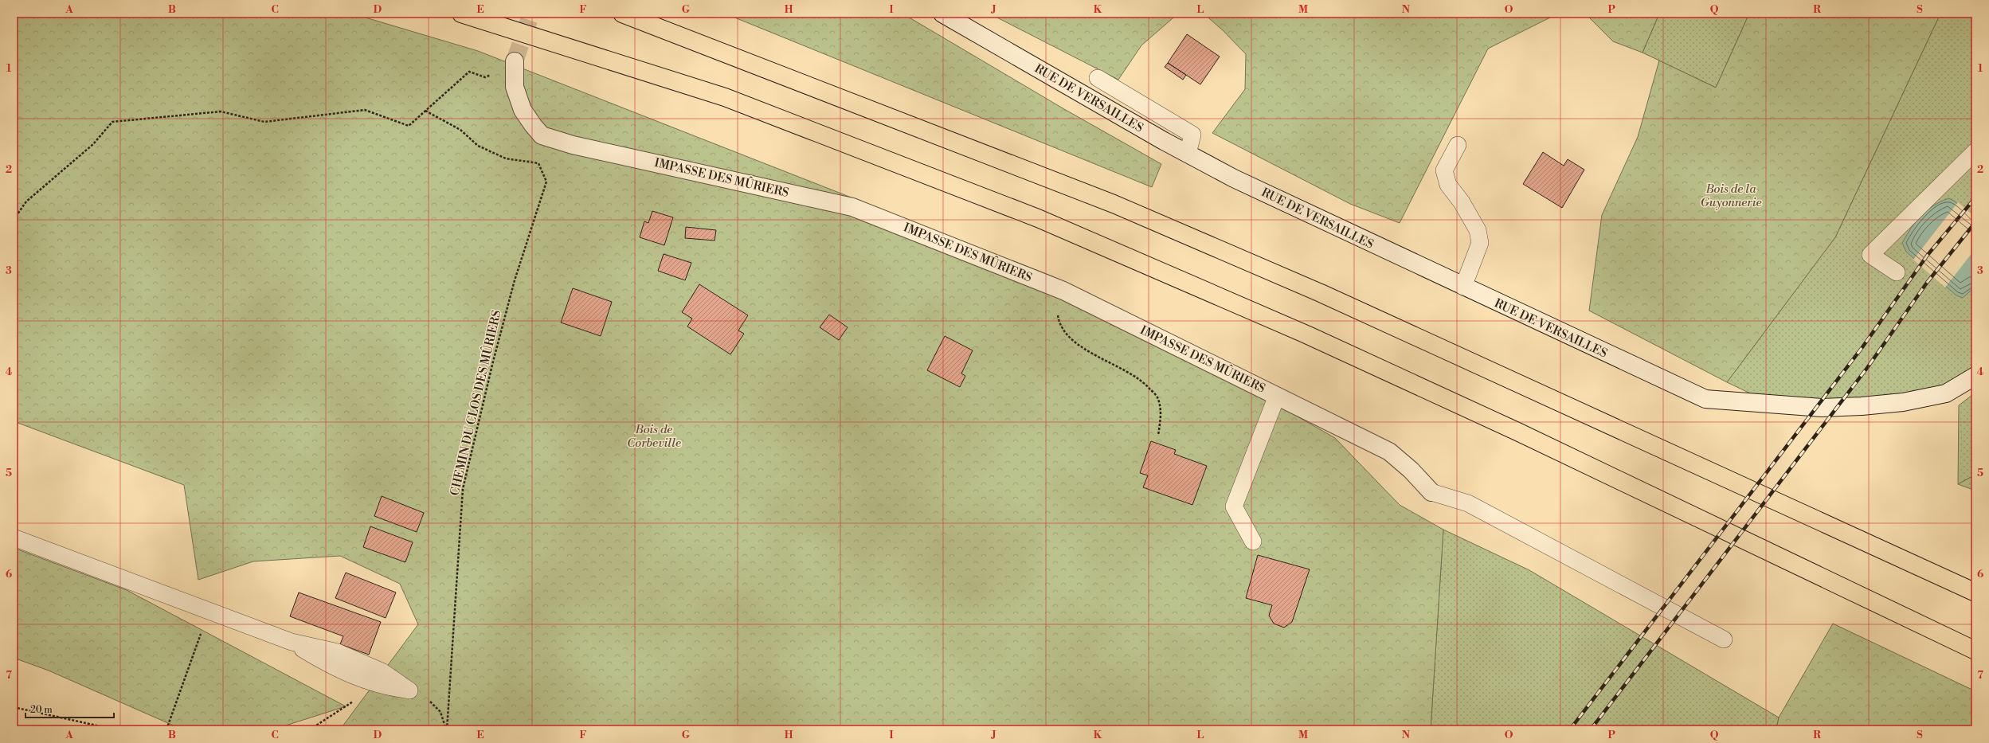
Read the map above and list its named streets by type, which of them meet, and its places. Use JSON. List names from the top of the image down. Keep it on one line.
{"streets":{"main road":["RUE DE VERSAILLES","IMPASSE DES MÛRIERS"],"path":["CHEMIN DU CLOS DES MÛRIERS"]},"parks":["Bois de la Guyonnerie","Bois de Corbeville"],"scale_bar":"20 m","grid":{"columns":["A","B","C","D","E","F","G","H","I","J","K","L","M","N","O","P","Q","R","S"],"rows":["1","2","3","4","5","6","7"]}}
